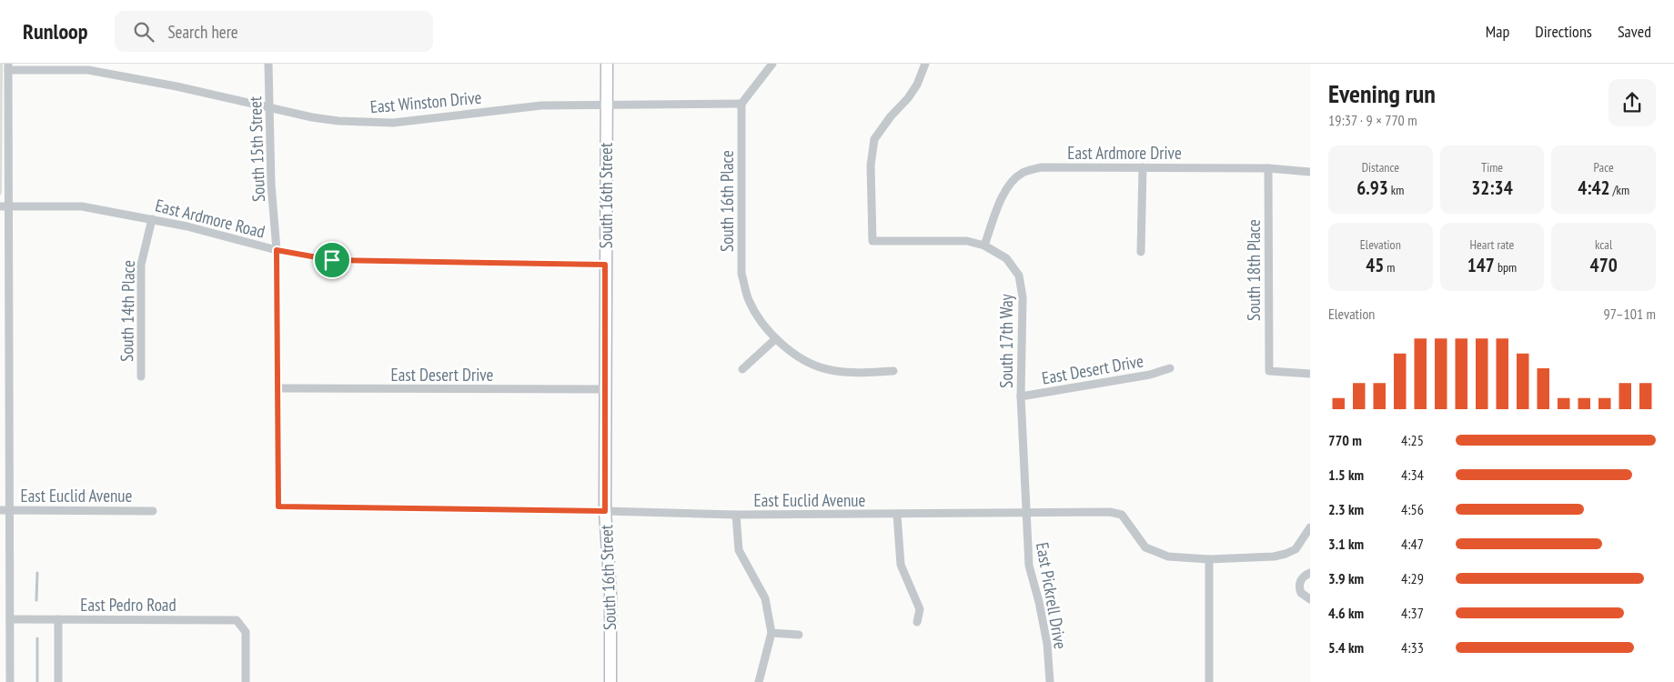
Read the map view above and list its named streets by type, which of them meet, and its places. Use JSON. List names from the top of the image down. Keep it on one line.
{"streets":{"main road":["South 16th Street"],"street":["East Winston Drive","South 15th Street","East Ardmore Drive","South 16th Place","East Ardmore Road","South 18th Place","South 14th Place","South 17th Way","East Desert Drive","East Euclid Avenue","East Pickrell Drive","East Pedro Road"]},"crossings":[["East Winston Drive","South 15th Street"],["East Winston Drive","South 16th Street"],["East Winston Drive","South 16th Place"],["South 15th Street","East Ardmore Road"],["South 15th Street","East Desert Drive"],["South 15th Street","East Euclid Avenue"],["East Ardmore Drive","South 18th Place"],["East Ardmore Drive","South 17th Way"],["South 16th Street","East Ardmore Road"],["South 16th Street","East Desert Drive"],["South 16th Street","East Euclid Avenue"],["East Ardmore Road","South 14th Place"],["South 17th Way","East Desert Drive"],["South 17th Way","East Euclid Avenue"],["South 17th Way","East Pickrell Drive"],["East Euclid Avenue","East Pickrell Drive"]],"page":{"header":"Runloop","search":"Search here","nav":["Map","Directions","Saved"],"heading":["Evening run","19:37 · 9 × 770 m"],"stats":[["Distance","6.93 km"],["Time","32:34"],["Pace","4:42 /km"],["Elevation","45 m"],["Heart rate","147 bpm"],["kcal","470"]],"chart":["Elevation","97–101 m"],"list":[{"name":"770 m","note":"4:25"},{"name":"1.5 km","note":"4:34"},{"name":"2.3 km","note":"4:56"},{"name":"3.1 km","note":"4:47"},{"name":"3.9 km","note":"4:29"},{"name":"4.6 km","note":"4:37"},{"name":"5.4 km","note":"4:33"}]}}
